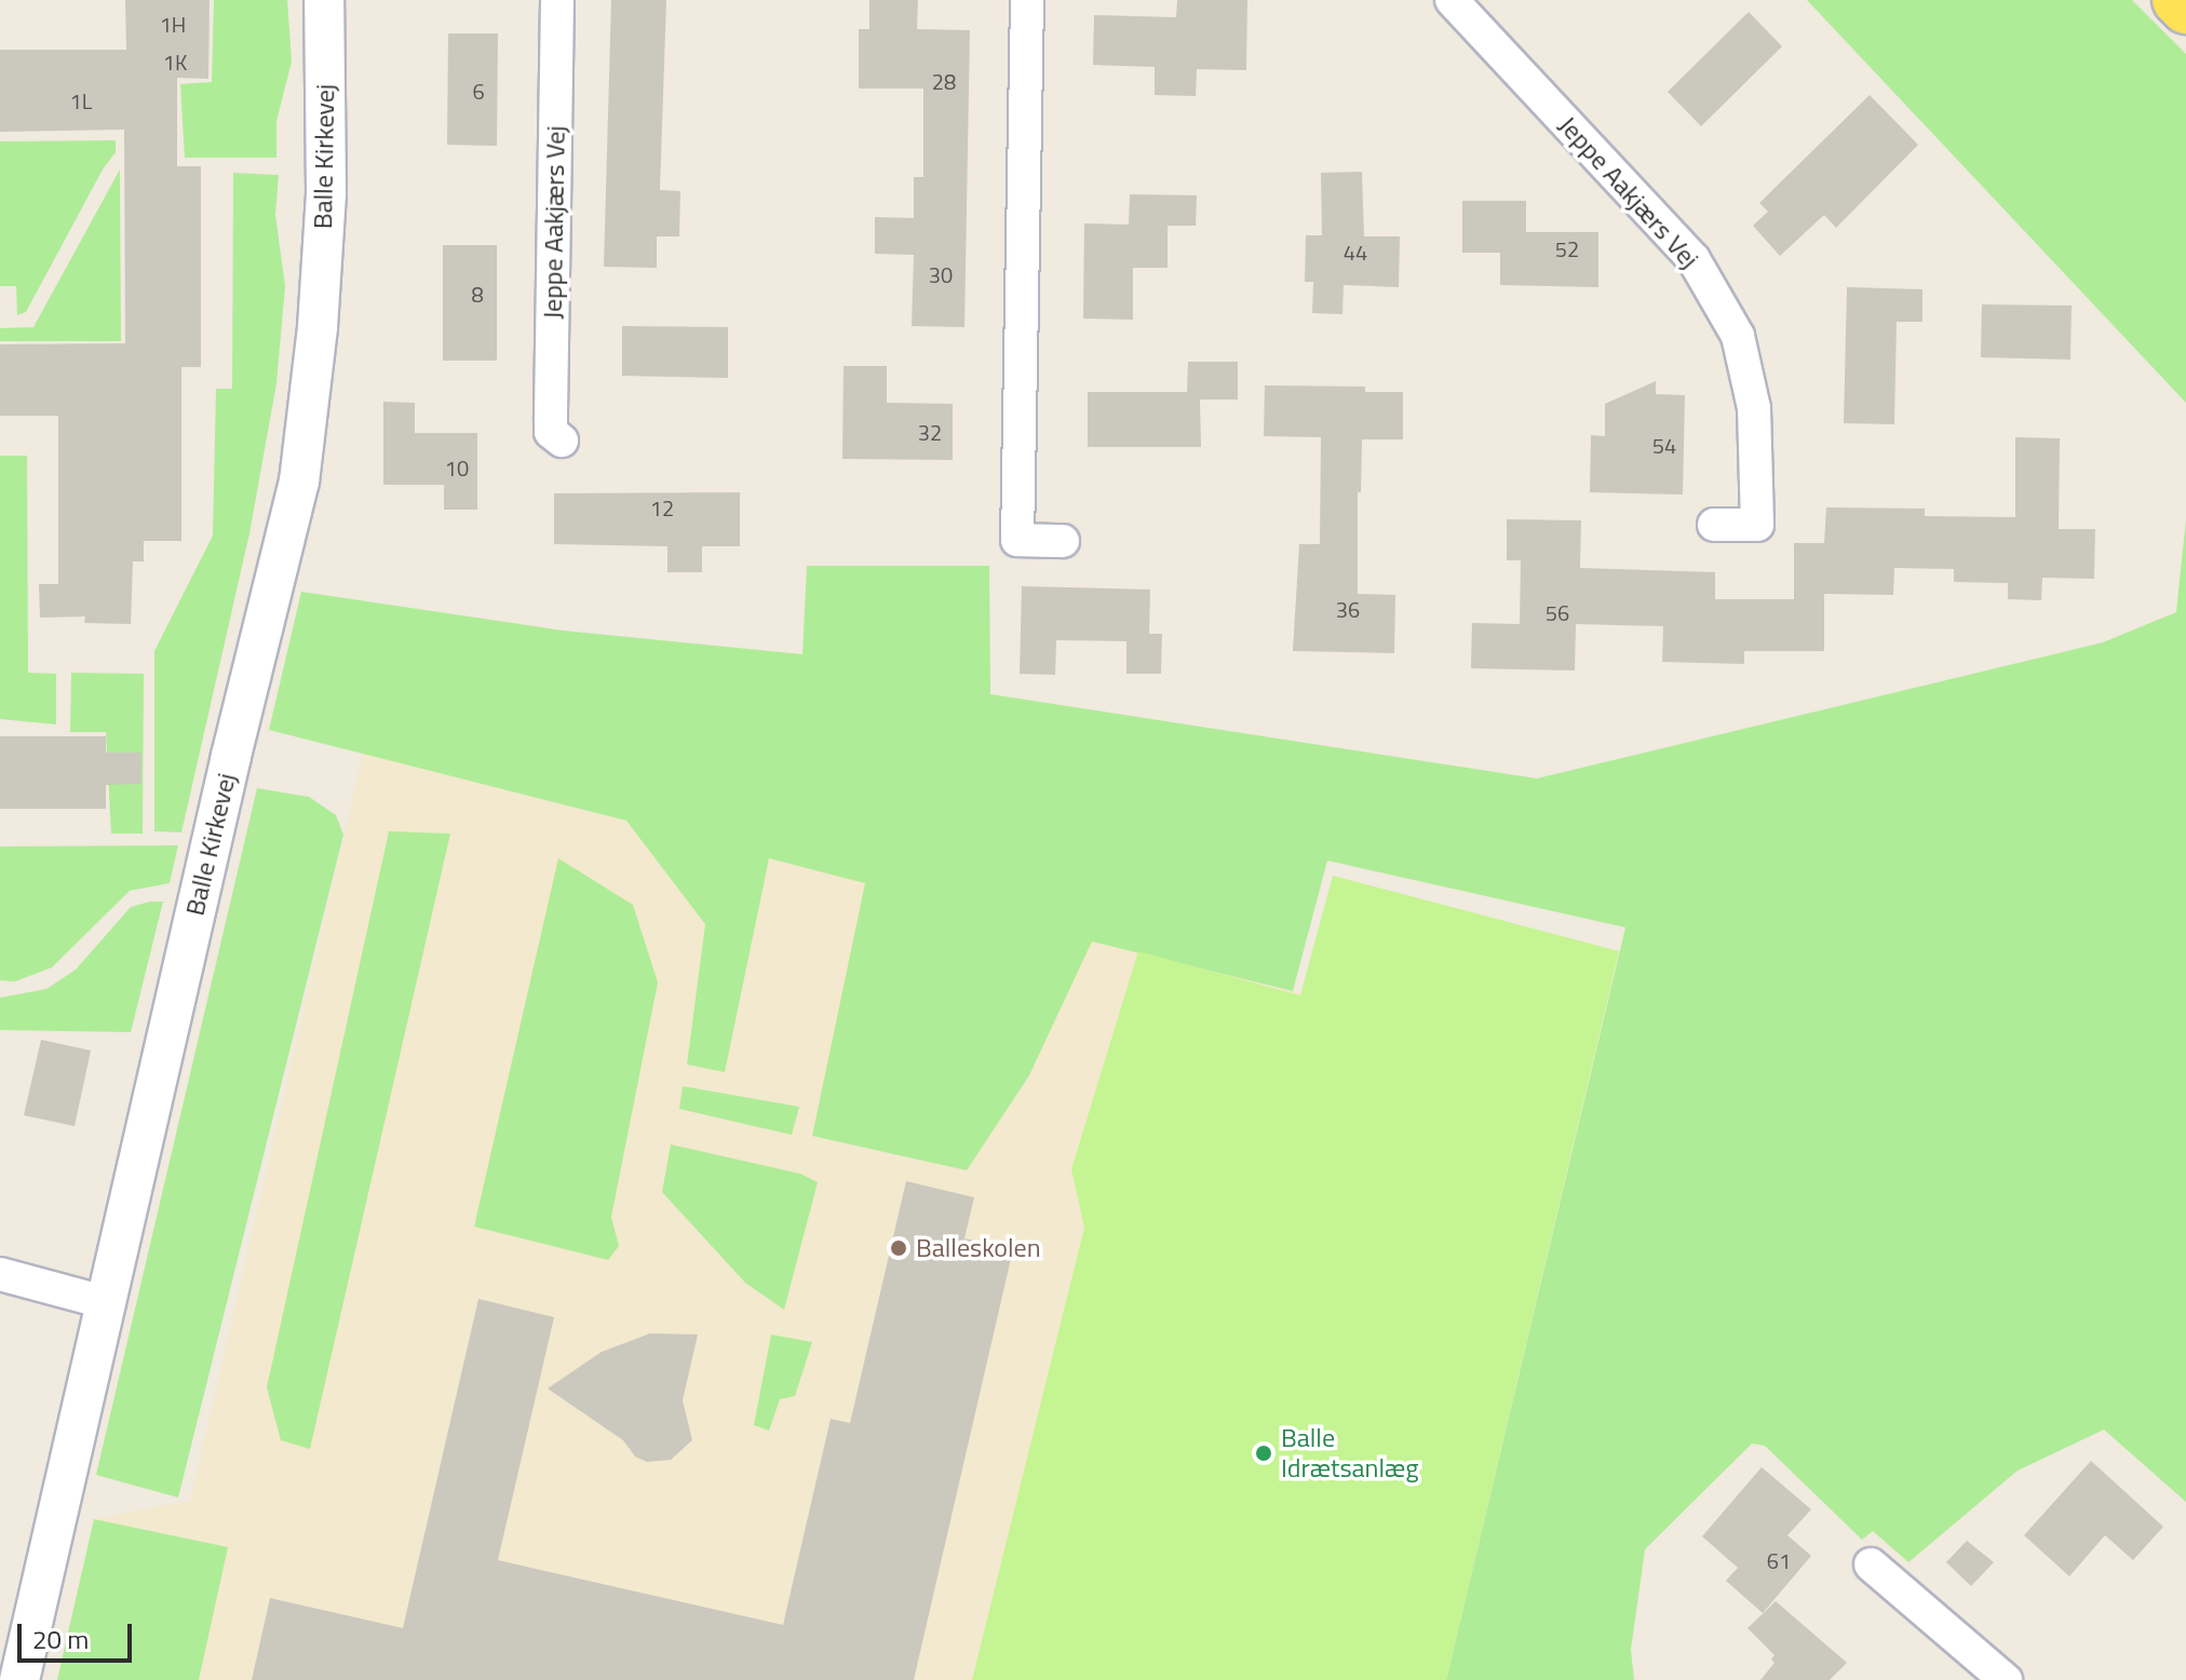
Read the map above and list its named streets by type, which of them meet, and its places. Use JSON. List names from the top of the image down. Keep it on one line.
{"streets":{"street":["Balle Kirkevej","Jeppe Aakjærs Vej"]},"places":["Balleskolen","Balle Idrætsanlæg"],"house_numbers":["1H","1K","28","6","1L","52","44","30","8","32","54","10","12","36","56","61"],"scale_bar":"20 m"}
